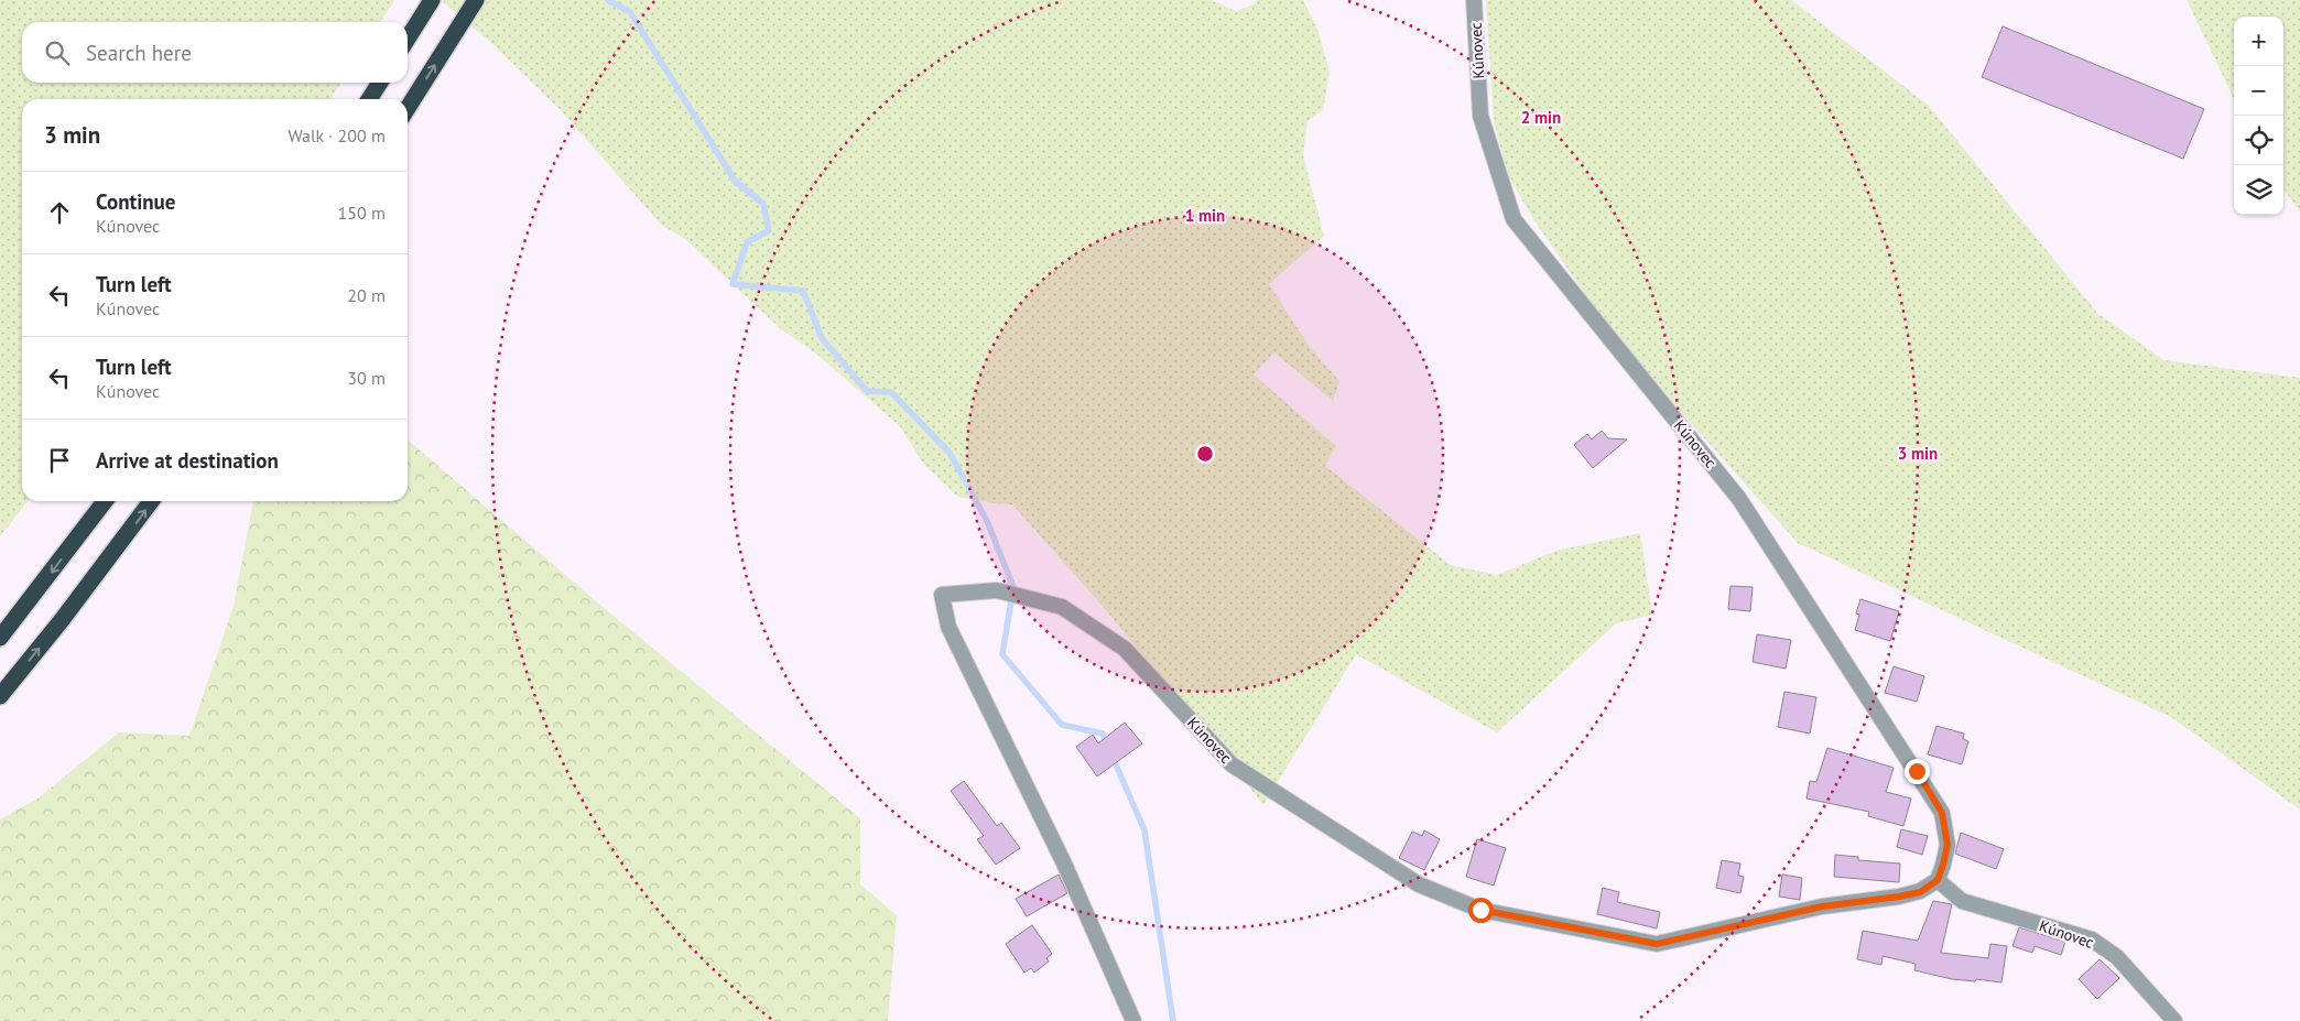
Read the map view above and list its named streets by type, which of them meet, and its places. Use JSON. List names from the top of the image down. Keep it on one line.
{"streets":{"street":["Kúnovec"]},"page":{"map_buttons":["+","−"],"search":"Search here","heading":["3 min","Walk · 200 m"],"list":[["Continue","Kúnovec","150 m"],["Turn left","Kúnovec","20 m"],["Turn left","Kúnovec","30 m"],"Arrive at destination"]},"rings":["2 min","1 min","3 min"]}
